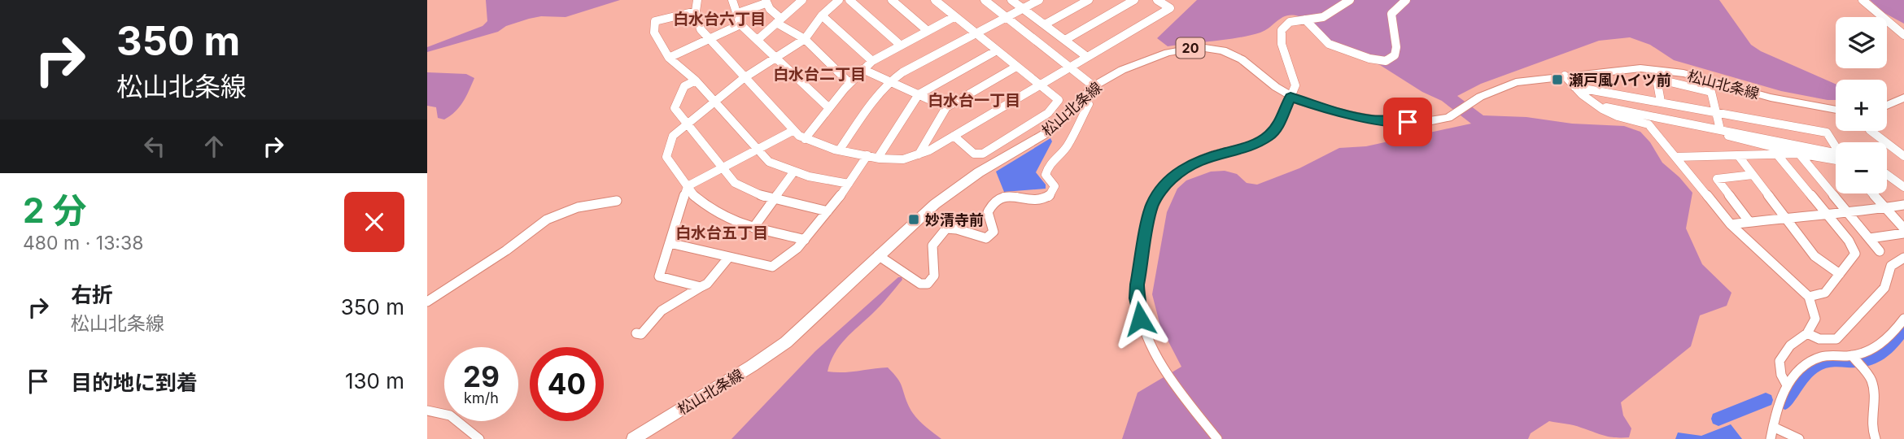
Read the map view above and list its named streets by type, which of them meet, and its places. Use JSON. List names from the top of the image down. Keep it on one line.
{"streets":{"main road":["20","松山北条線"]},"districts":["白水台六丁目","白水台二丁目","白水台一丁目","白水台五丁目"],"places":{"transit":["瀬戸風ハイツ前","妙清寺前"]},"page":{"turn":["350 m","松山北条線"],"map_buttons":["+","−"],"heading":["2 分","480 m · 13:38"],"list":[{"name":"右折","note":"松山北条線","value":"350 m"},{"name":"目的地に到着","value":"130 m"}],"speed":"29 km/h","limit":"40"}}
